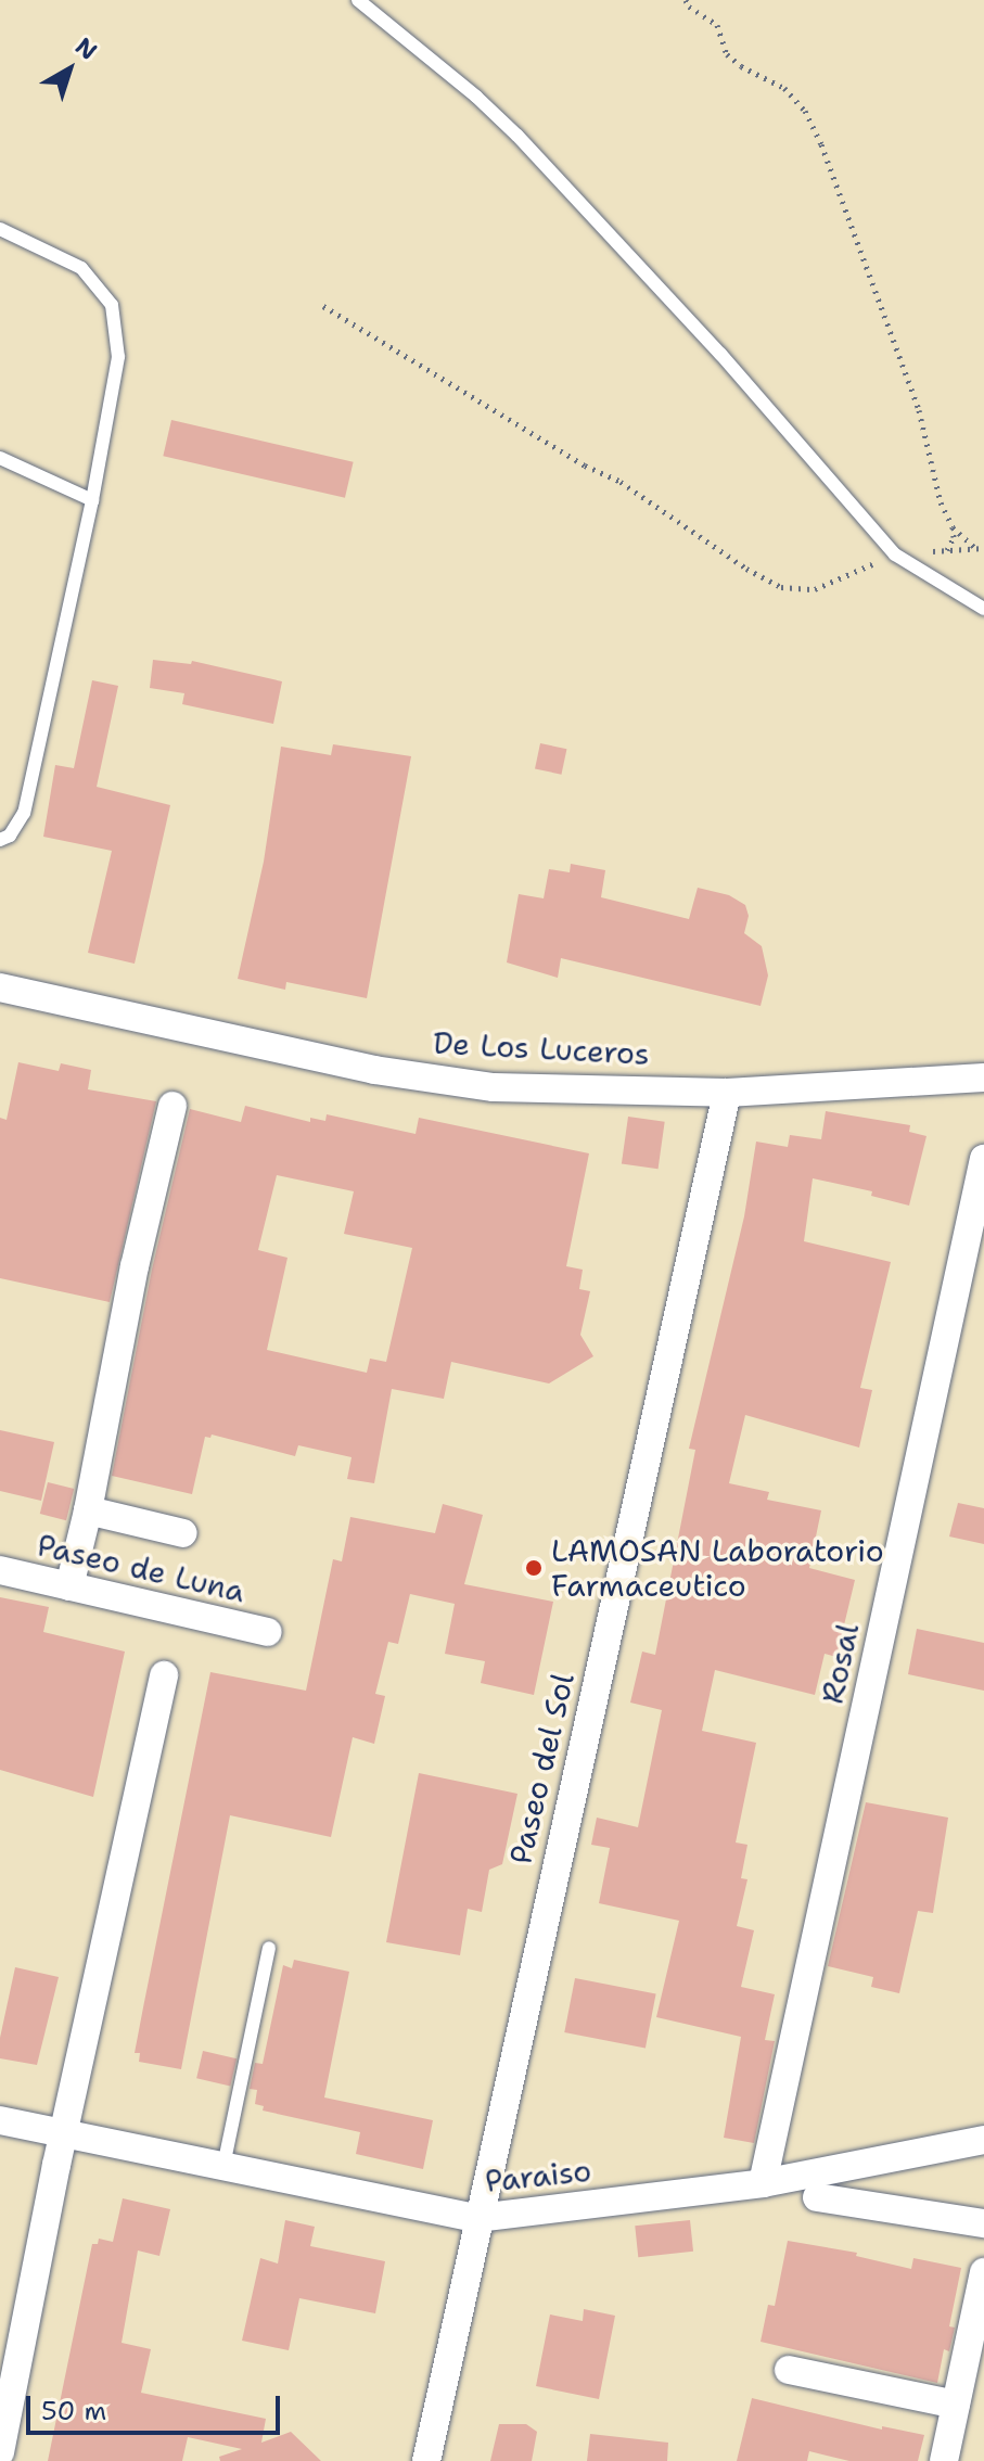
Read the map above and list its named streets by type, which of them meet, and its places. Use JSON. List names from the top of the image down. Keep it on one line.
{"streets":{"street":["De Los Luceros","Paseo de Luna","Rosal","Paseo del Sol","Paraiso"]},"crossings":[["De Los Luceros","Paseo del Sol"],["Rosal","Paraiso"],["Paseo del Sol","Paraiso"]],"places":["LAMOSAN Laboratorio Farmaceutico"],"scale_bar":"50 m","north":"top right"}
